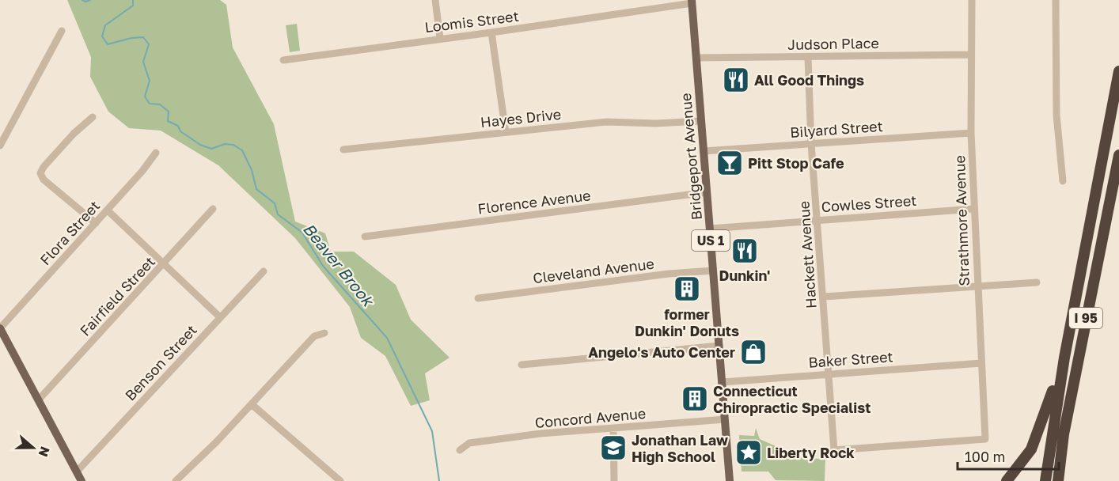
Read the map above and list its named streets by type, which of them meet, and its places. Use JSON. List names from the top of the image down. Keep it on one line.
{"streets":{"highway":["I 95"],"main road":["Bridgeport Avenue","US 1"],"street":["Loomis Street","Judson Place","Hayes Drive","Bilyard Street","Florence Avenue","Cowles Street","Strathmore Avenue","Flora Street","Hackett Avenue","Cleveland Avenue","Fairfield Street","Baker Street","Benson Street","Concord Avenue"]},"crossings":[["Loomis Street","Bridgeport Avenue"],["Judson Place","Bridgeport Avenue"],["Judson Place","Strathmore Avenue"],["Judson Place","Hackett Avenue"],["Hayes Drive","Bridgeport Avenue"],["Bilyard Street","Bridgeport Avenue"],["Bilyard Street","Strathmore Avenue"],["Bilyard Street","Hackett Avenue"],["Bridgeport Avenue","Florence Avenue"],["Bridgeport Avenue","Cowles Street"],["Bridgeport Avenue","Cleveland Avenue"],["Bridgeport Avenue","Baker Street"],["Bridgeport Avenue","Concord Avenue"],["Cowles Street","Strathmore Avenue"],["Cowles Street","Hackett Avenue"],["Strathmore Avenue","Hackett Avenue"],["Strathmore Avenue","Baker Street"],["Hackett Avenue","Baker Street"]],"water":["Beaver Brook"],"places":{"restaurant":["All Good Things","Dunkin'"],"bar":["Pitt Stop Cafe"],"building":["former Dunkin' Donuts","Connecticut Chiropractic Specialist"],"shop":["Angelo's Auto Center"],"school or university":["Jonathan Law High School"],"place":["Liberty Rock"]},"scale_bar":"100 m","north":"right"}
